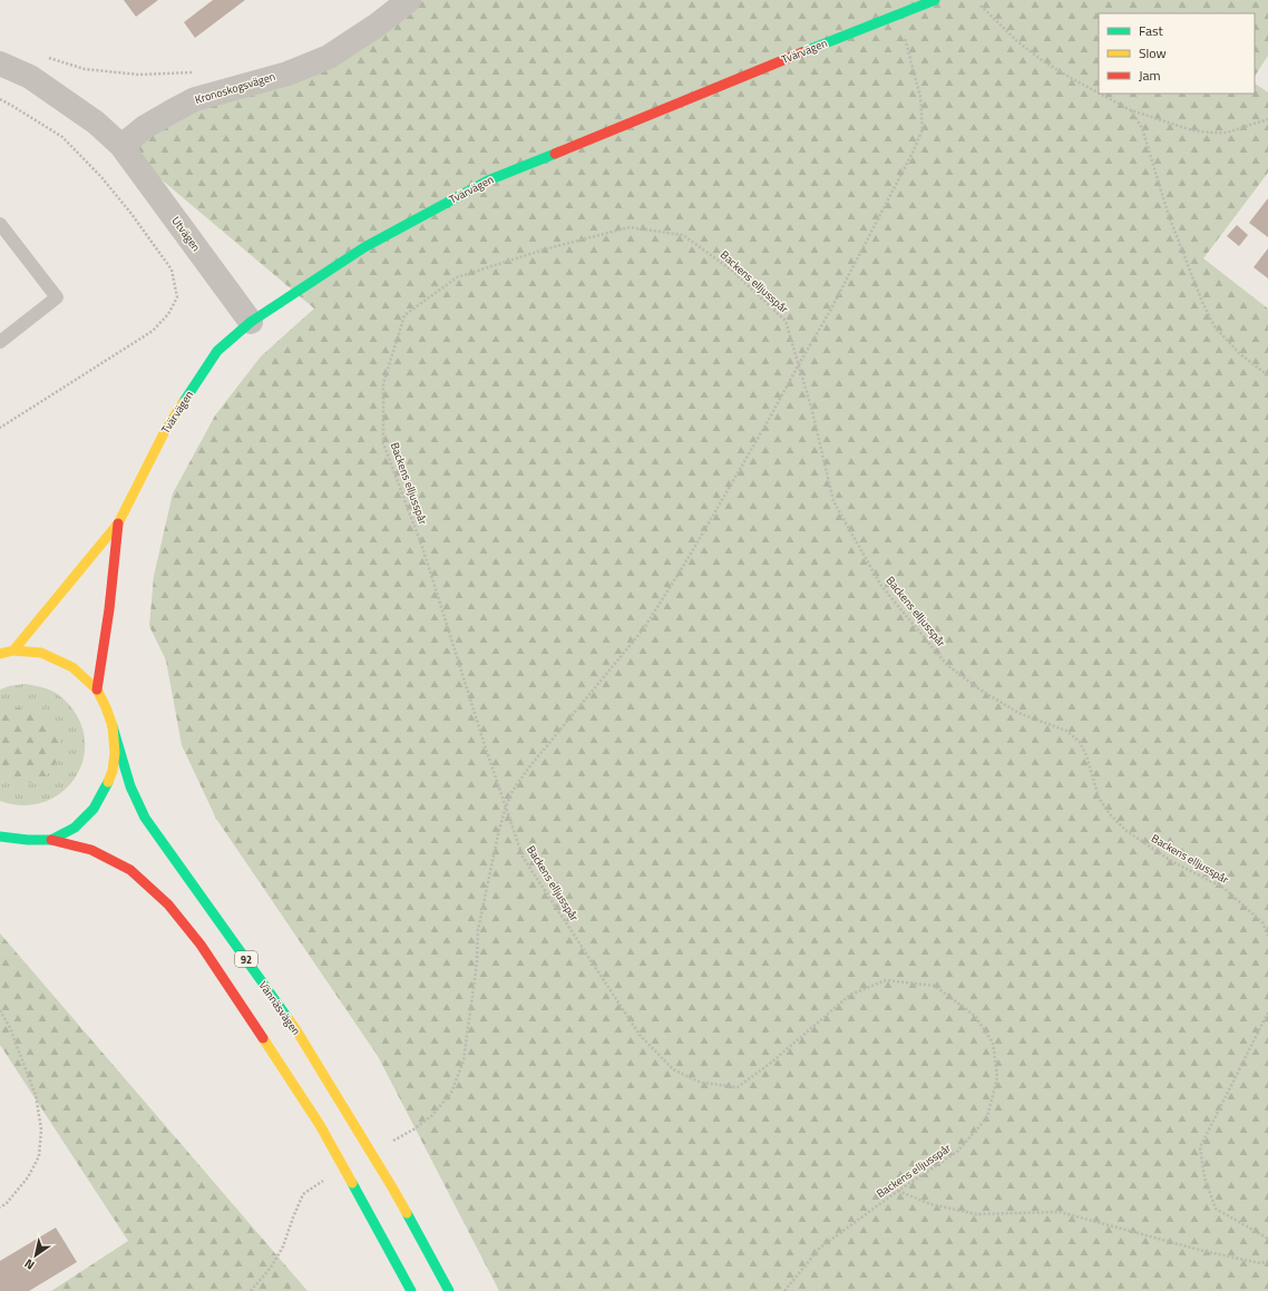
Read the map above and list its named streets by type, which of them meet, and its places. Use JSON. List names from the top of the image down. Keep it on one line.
{"streets":{"main road":["Tvärvägen","92","Vännäsvägen"],"street":["Kronoskogsvägen","Utvägen"],"path":["Backens elljusspår"]},"crossings":[["Tvärvägen","Utvägen"],["Tvärvägen","92"],["Kronoskogsvägen","Utvägen"],["92","Vännäsvägen"]],"legend":["Fast","Slow","Jam"],"north":"bottom left"}
